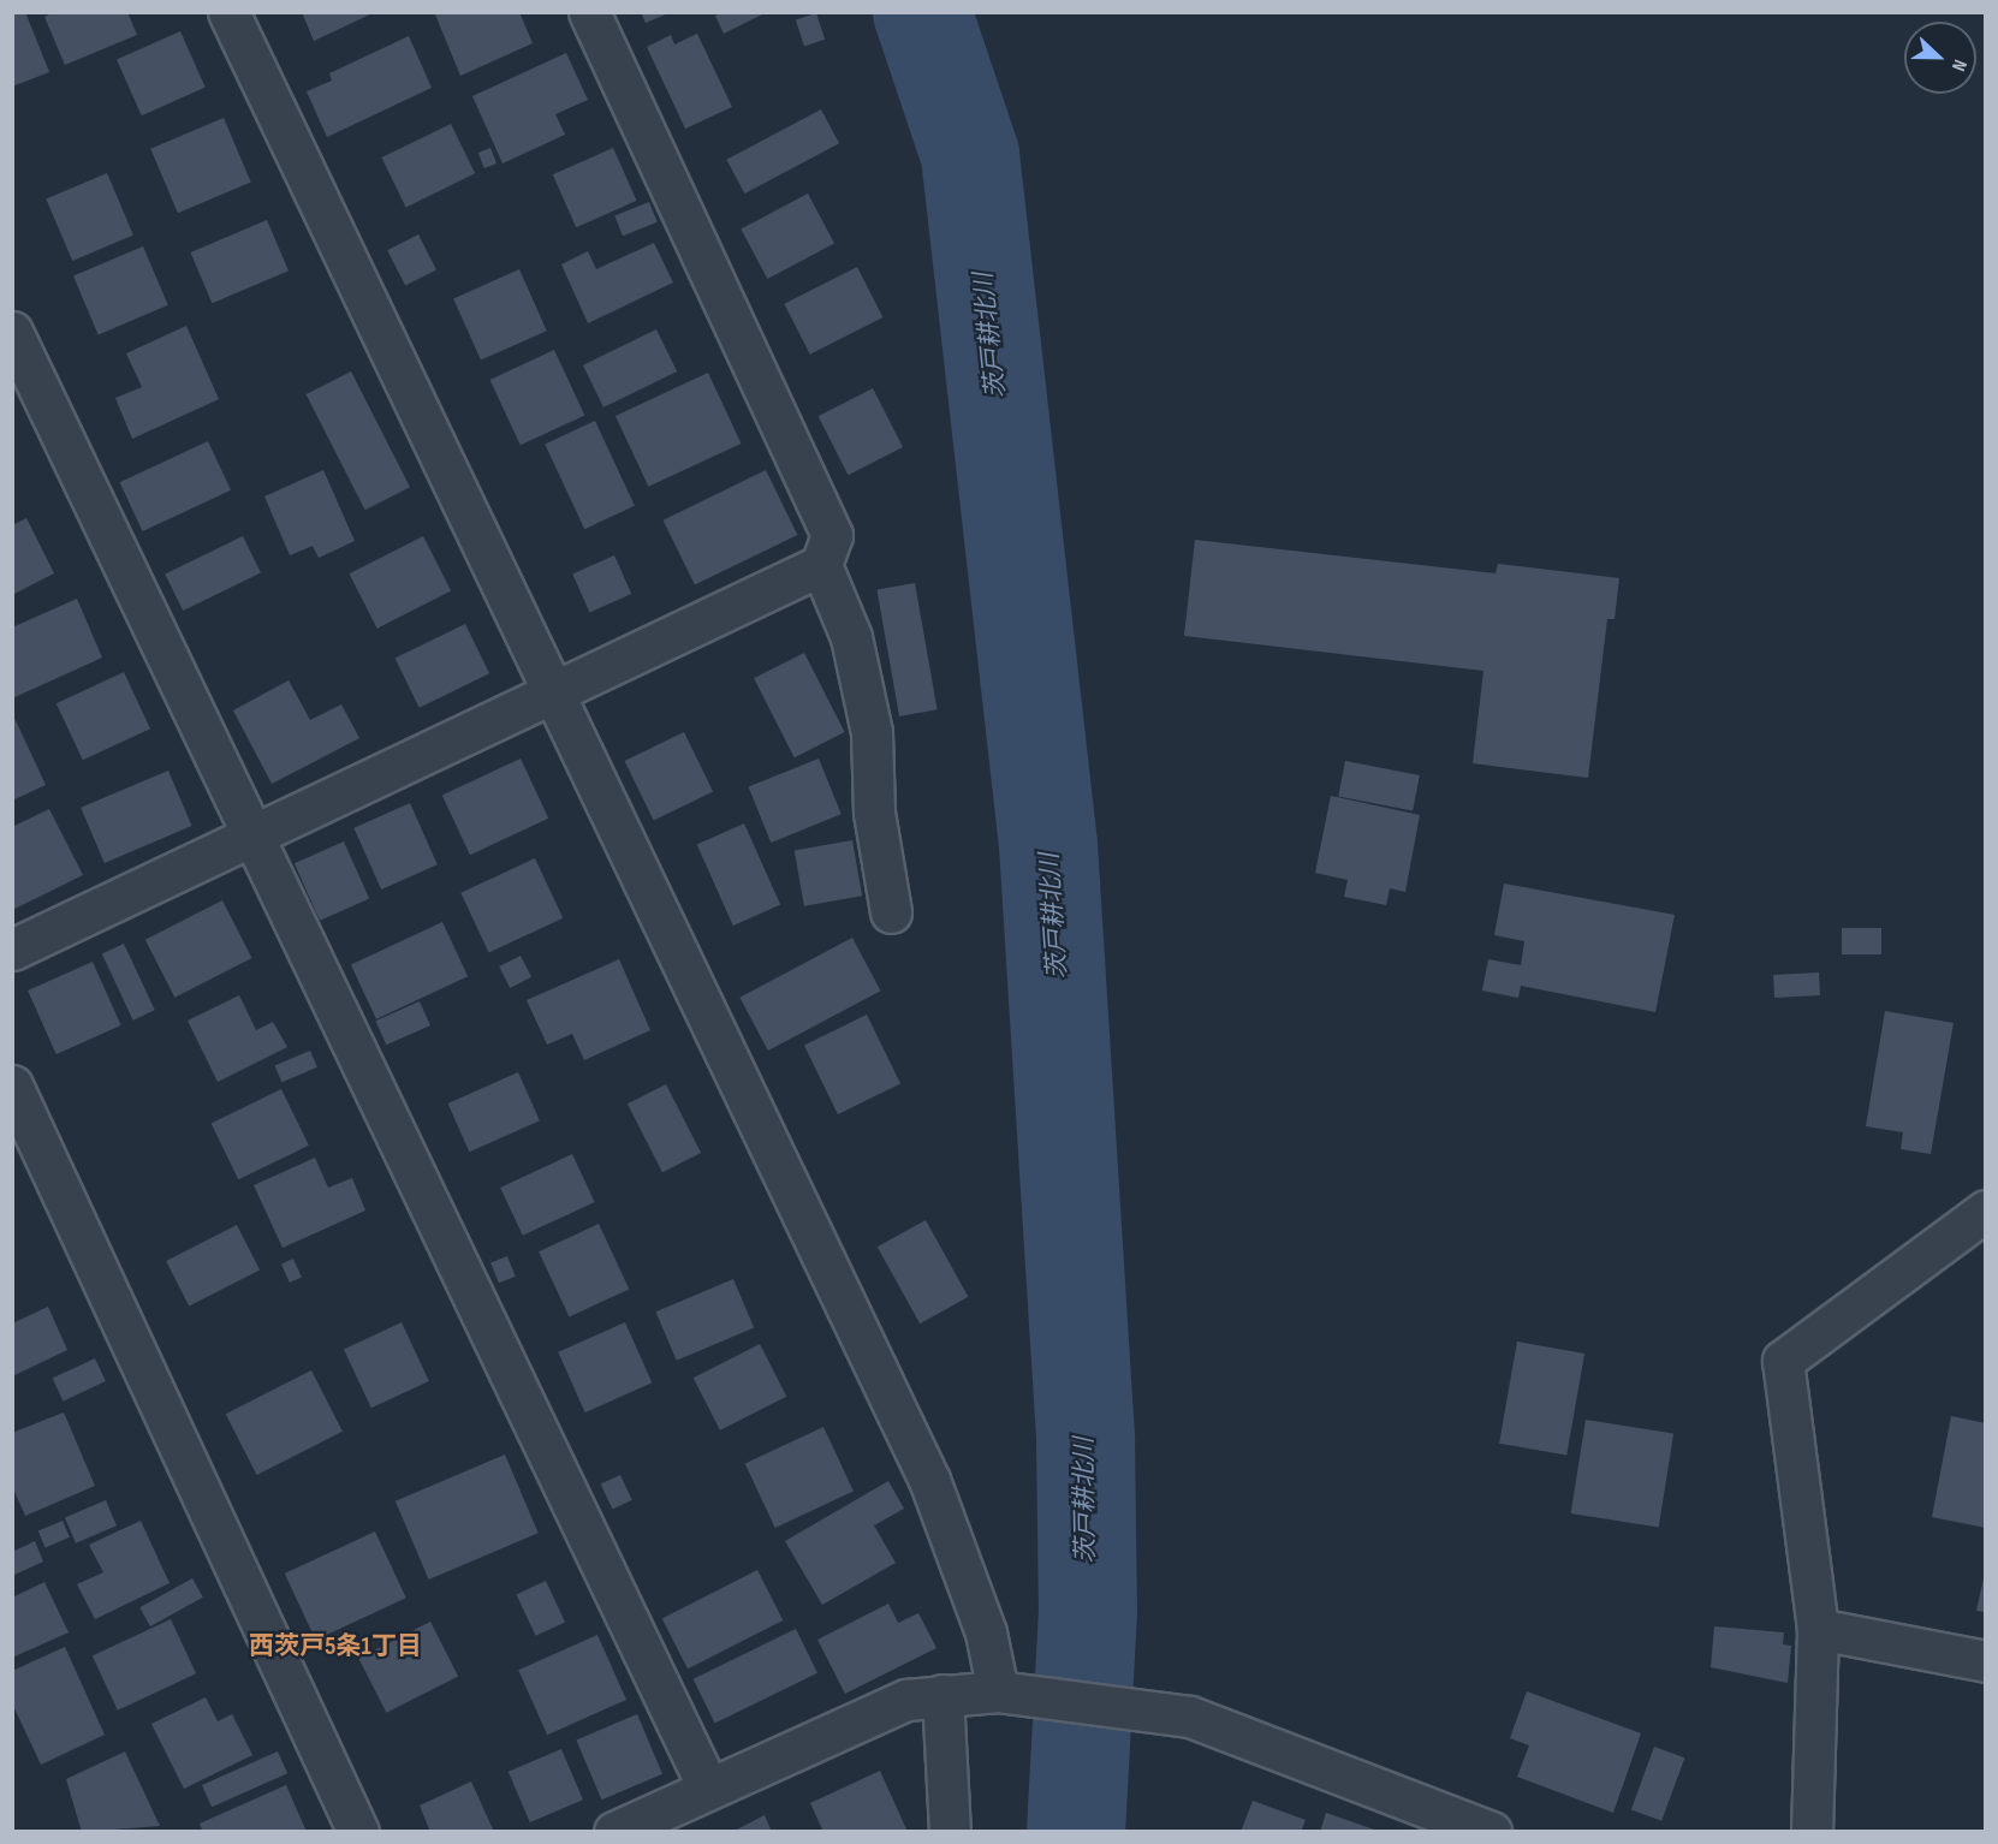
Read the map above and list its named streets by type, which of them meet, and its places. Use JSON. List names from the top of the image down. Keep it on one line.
{"districts":["西茨戸5条1丁目"],"water":["茨戸耕北川"],"north":"right"}
